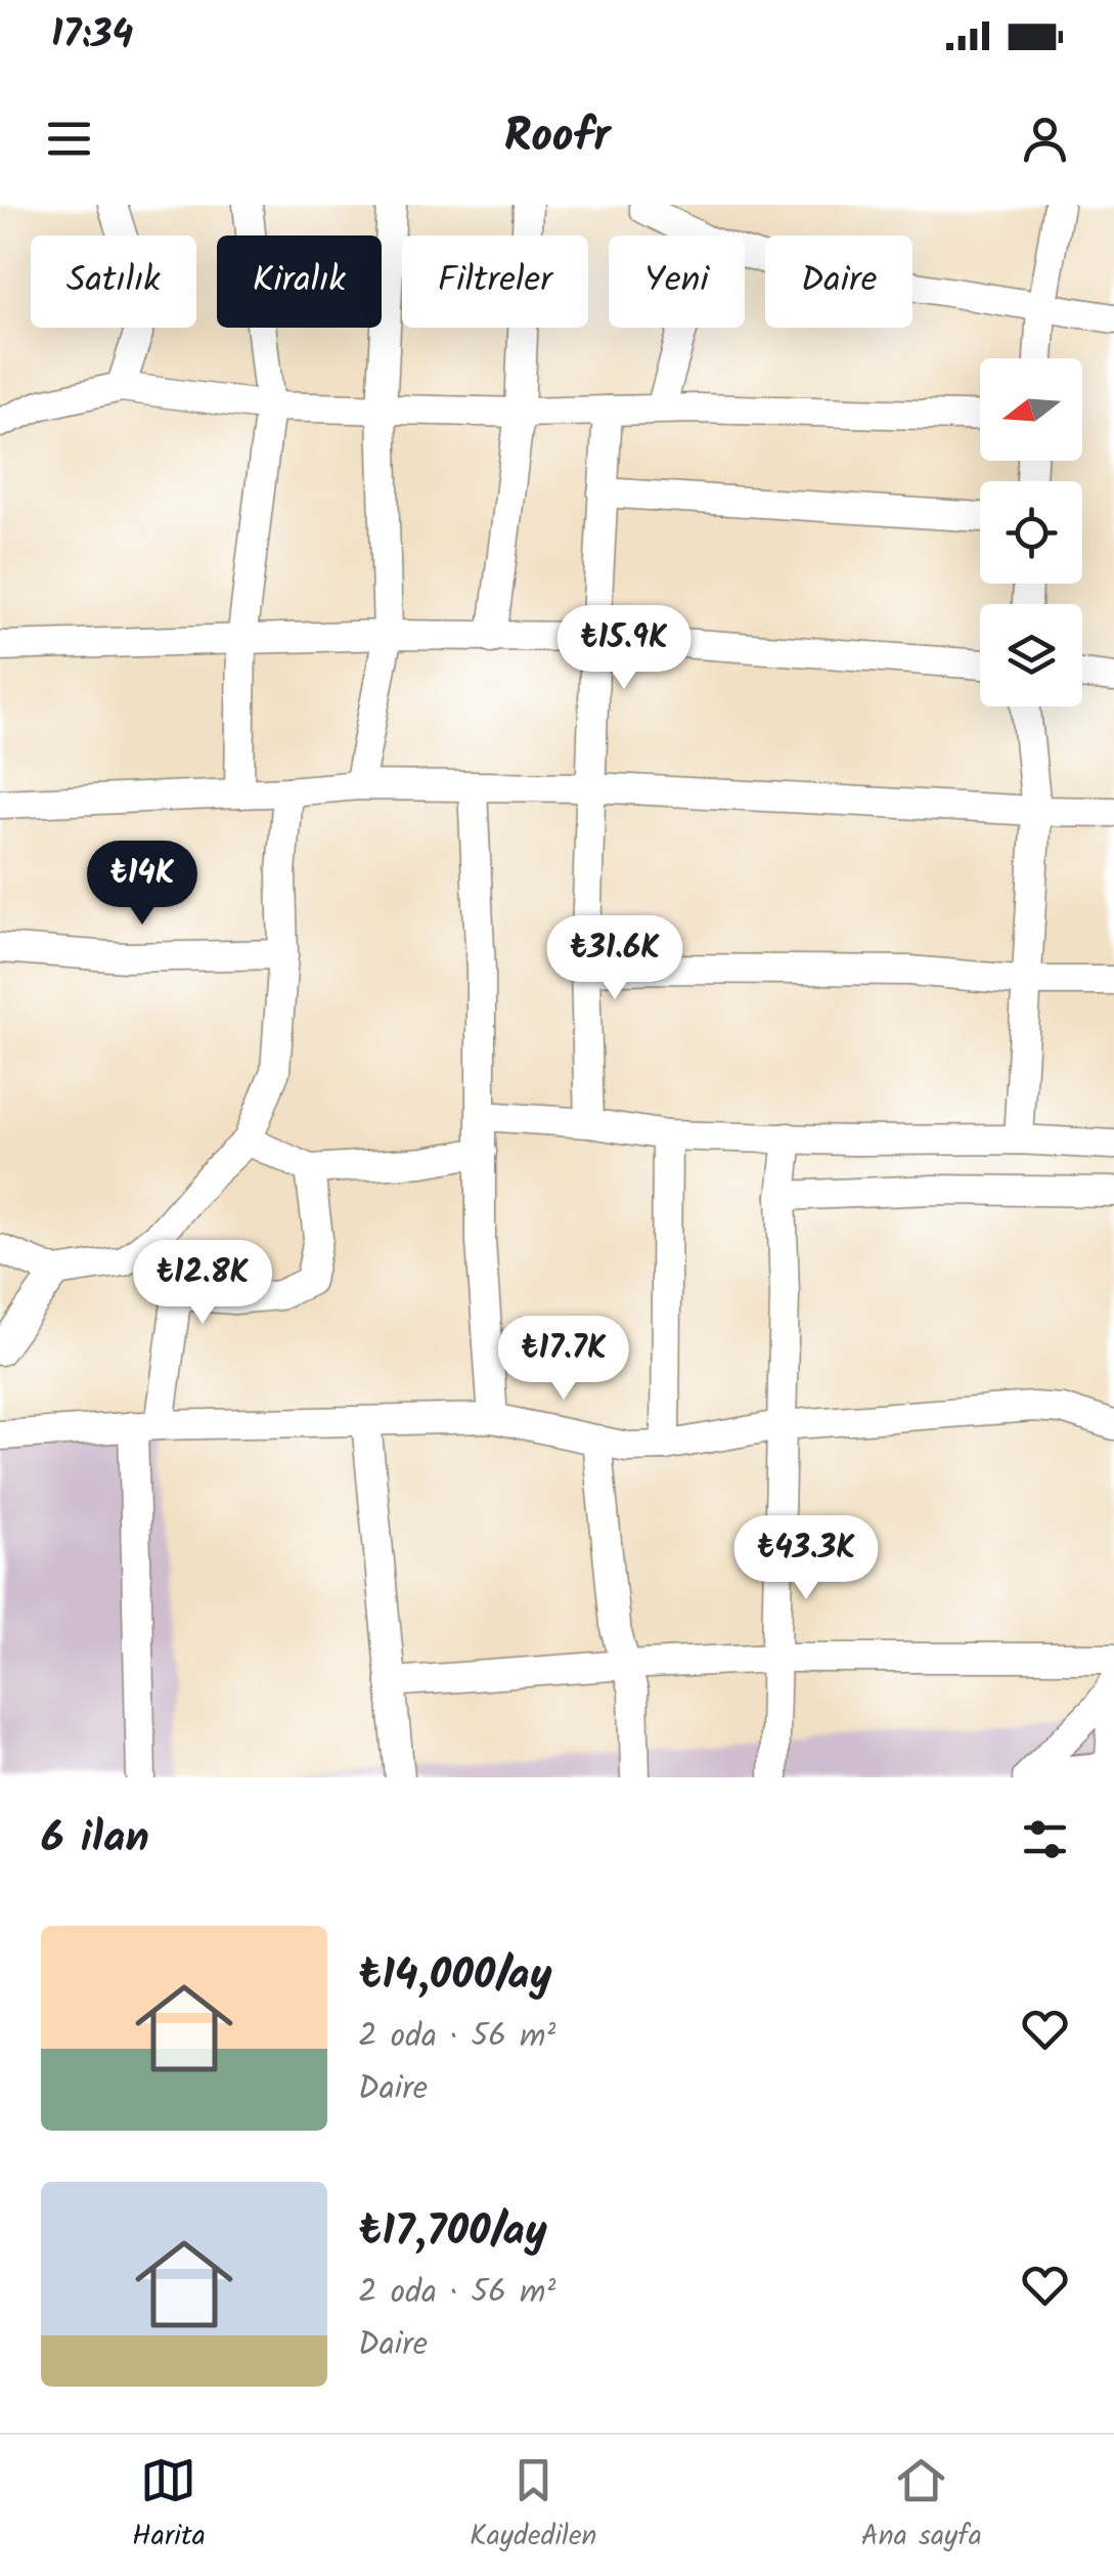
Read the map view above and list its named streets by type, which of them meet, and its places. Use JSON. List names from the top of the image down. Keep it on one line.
{"north":"left","page":{"status":"17:34","header":"Roofr","chip":["Satılık","Kiralık","Filtreler","Yeni","Daire"],"price":["₺15.9K","₺14K","₺31.6K","₺12.8K","₺17.7K","₺43.3K"],"heading":"6 ilan","list":[{"name":"₺14,000/ay","note":"2 oda · 56 m² · Daire"},{"name":"₺17,700/ay","note":"2 oda · 56 m² · Daire"}],"tabs":["Harita","Kaydedilen","Ana sayfa"]}}
